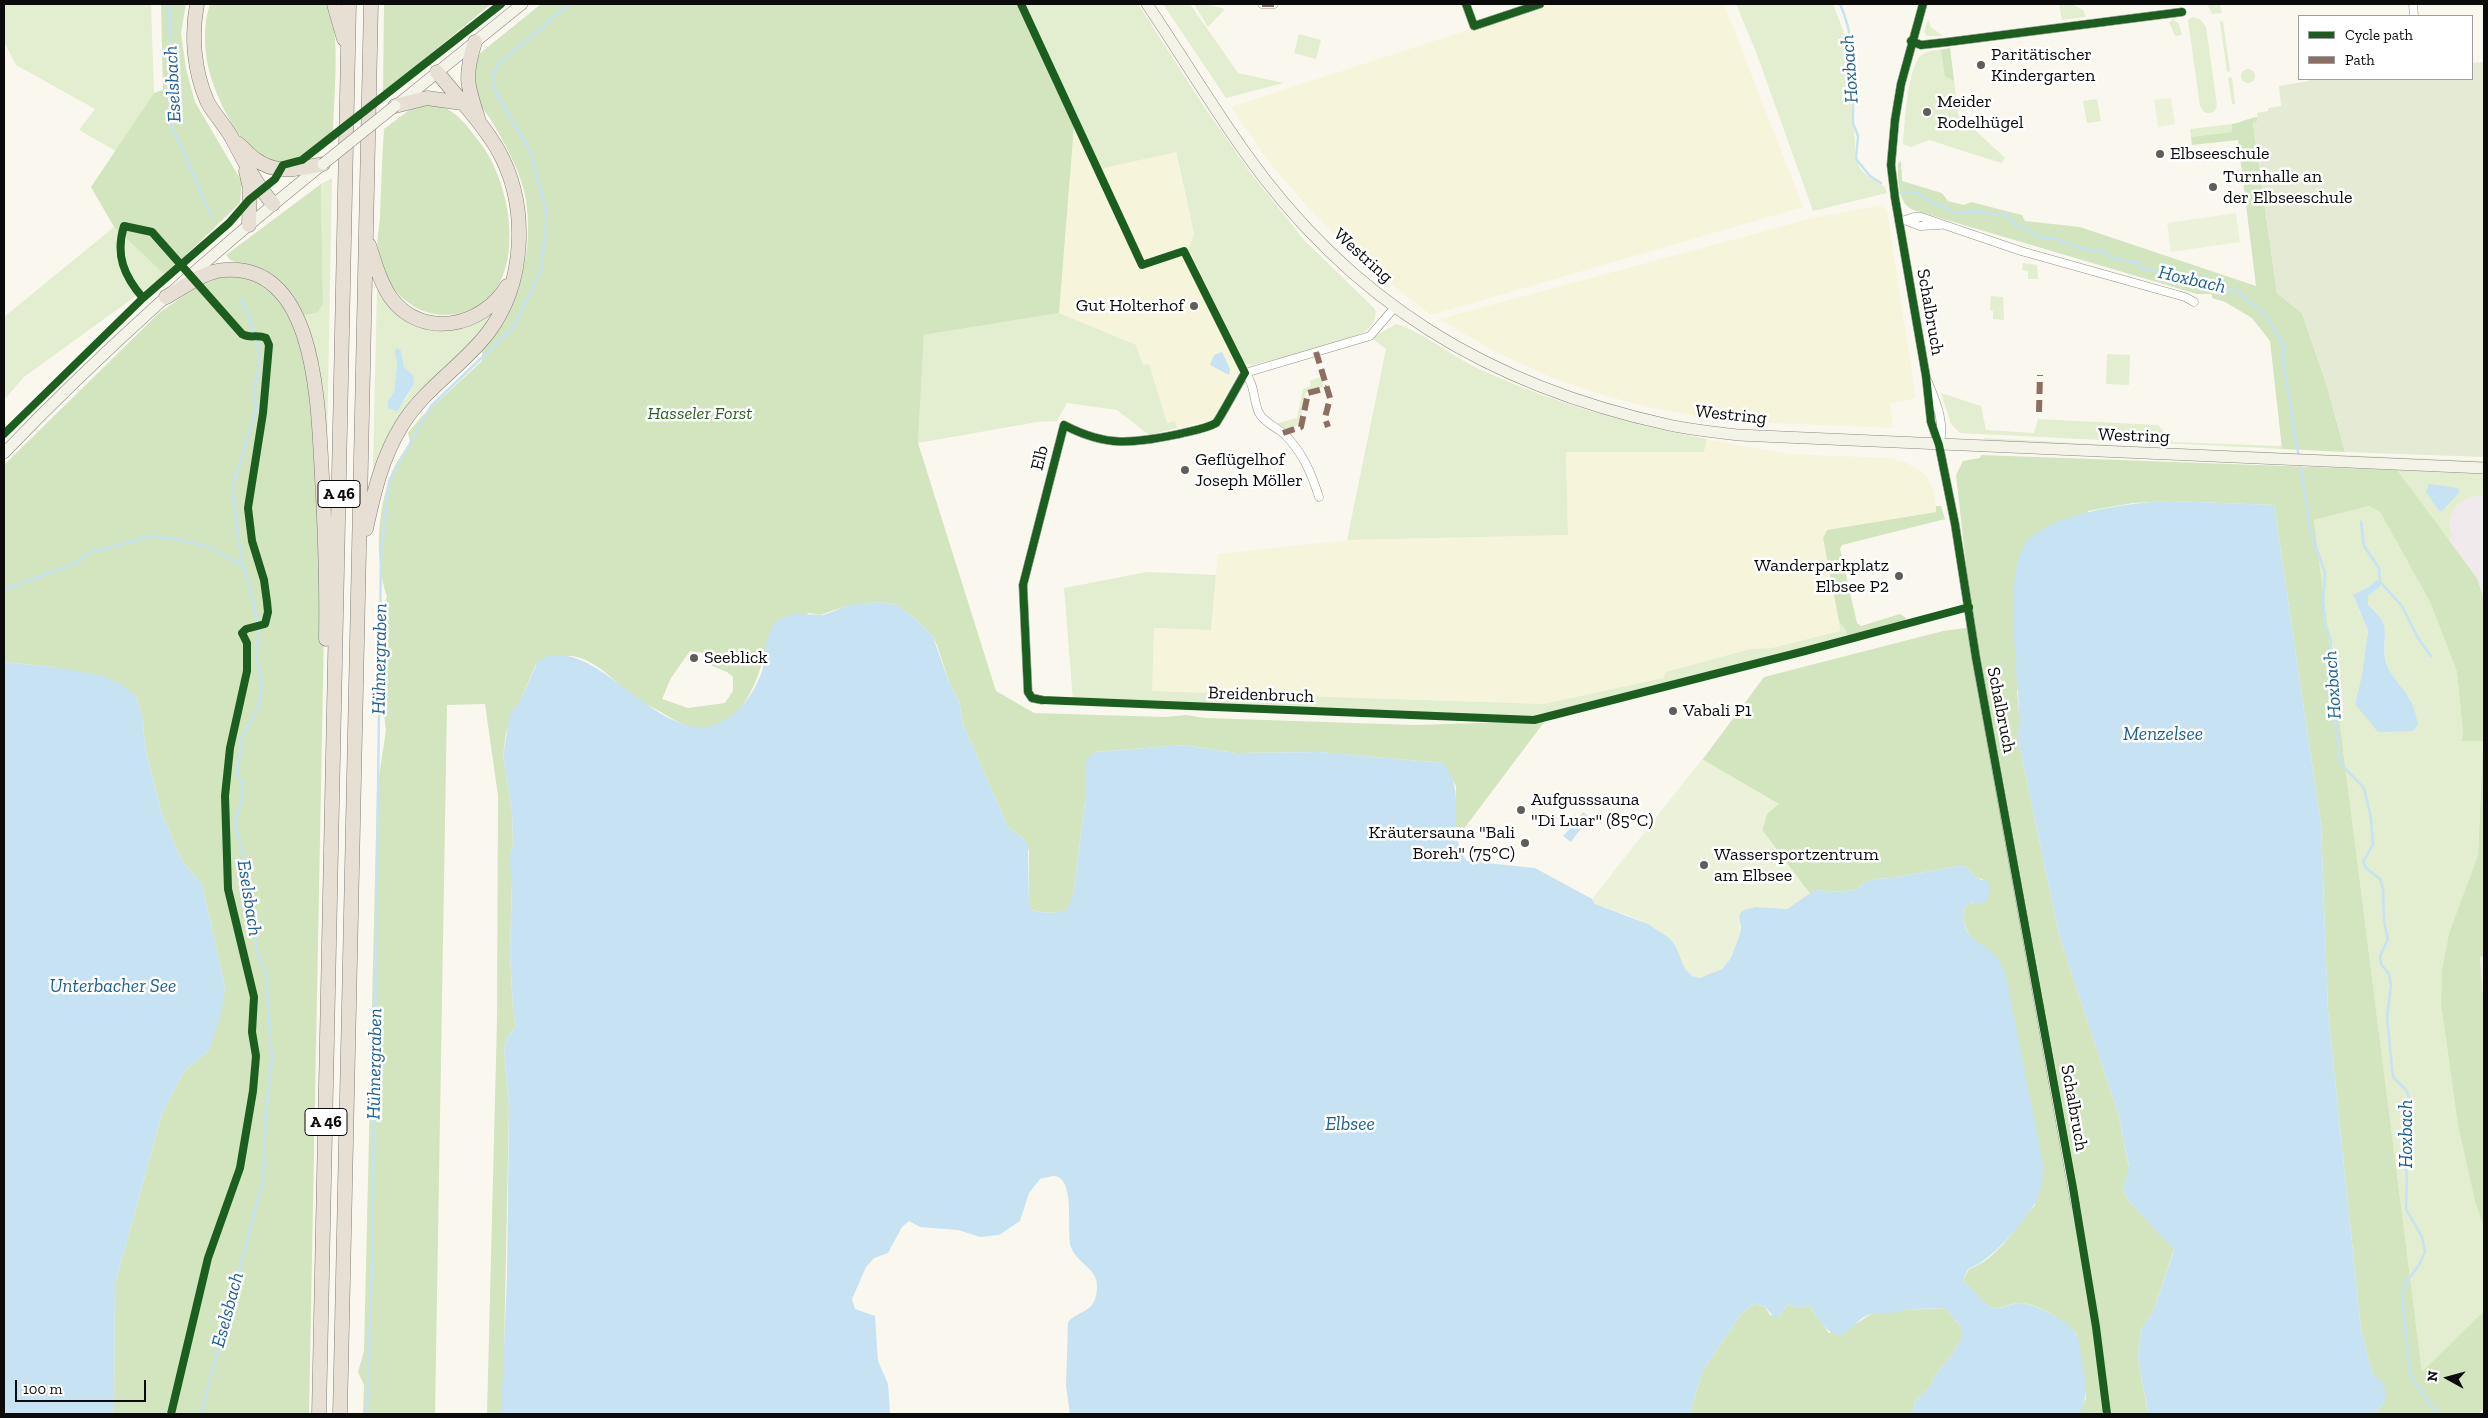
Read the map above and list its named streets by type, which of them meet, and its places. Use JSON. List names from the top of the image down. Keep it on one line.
{"streets":{"highway":["A 46"],"main road":["Westring"],"street":["Schalbruch","Elb"],"cycle path":["Breidenbruch"]},"crossings":[["Westring","Schalbruch"]],"water":["Hoxbach","Eselsbach","Hühnergraben","Menzelsee","Unterbacher See","Elbsee"],"parks":["Hasseler Forst"],"places":["Paritätischer Kindergarten","Meider Rodelhügel","Elbseeschule","Turnhalle an der Elbseeschule","Gut Holterhof","Geflügelhof Joseph Möller","Wanderparkplatz Elbsee P2","Seeblick","Vabali P1","Aufgusssauna \"Di Luar\" (85°C)","Kräutersauna \"Bali Boreh\" (75°C)","Wassersportzentrum am Elbsee"],"legend":["Cycle path","Path"],"scale_bar":"100 m","north":"left"}
